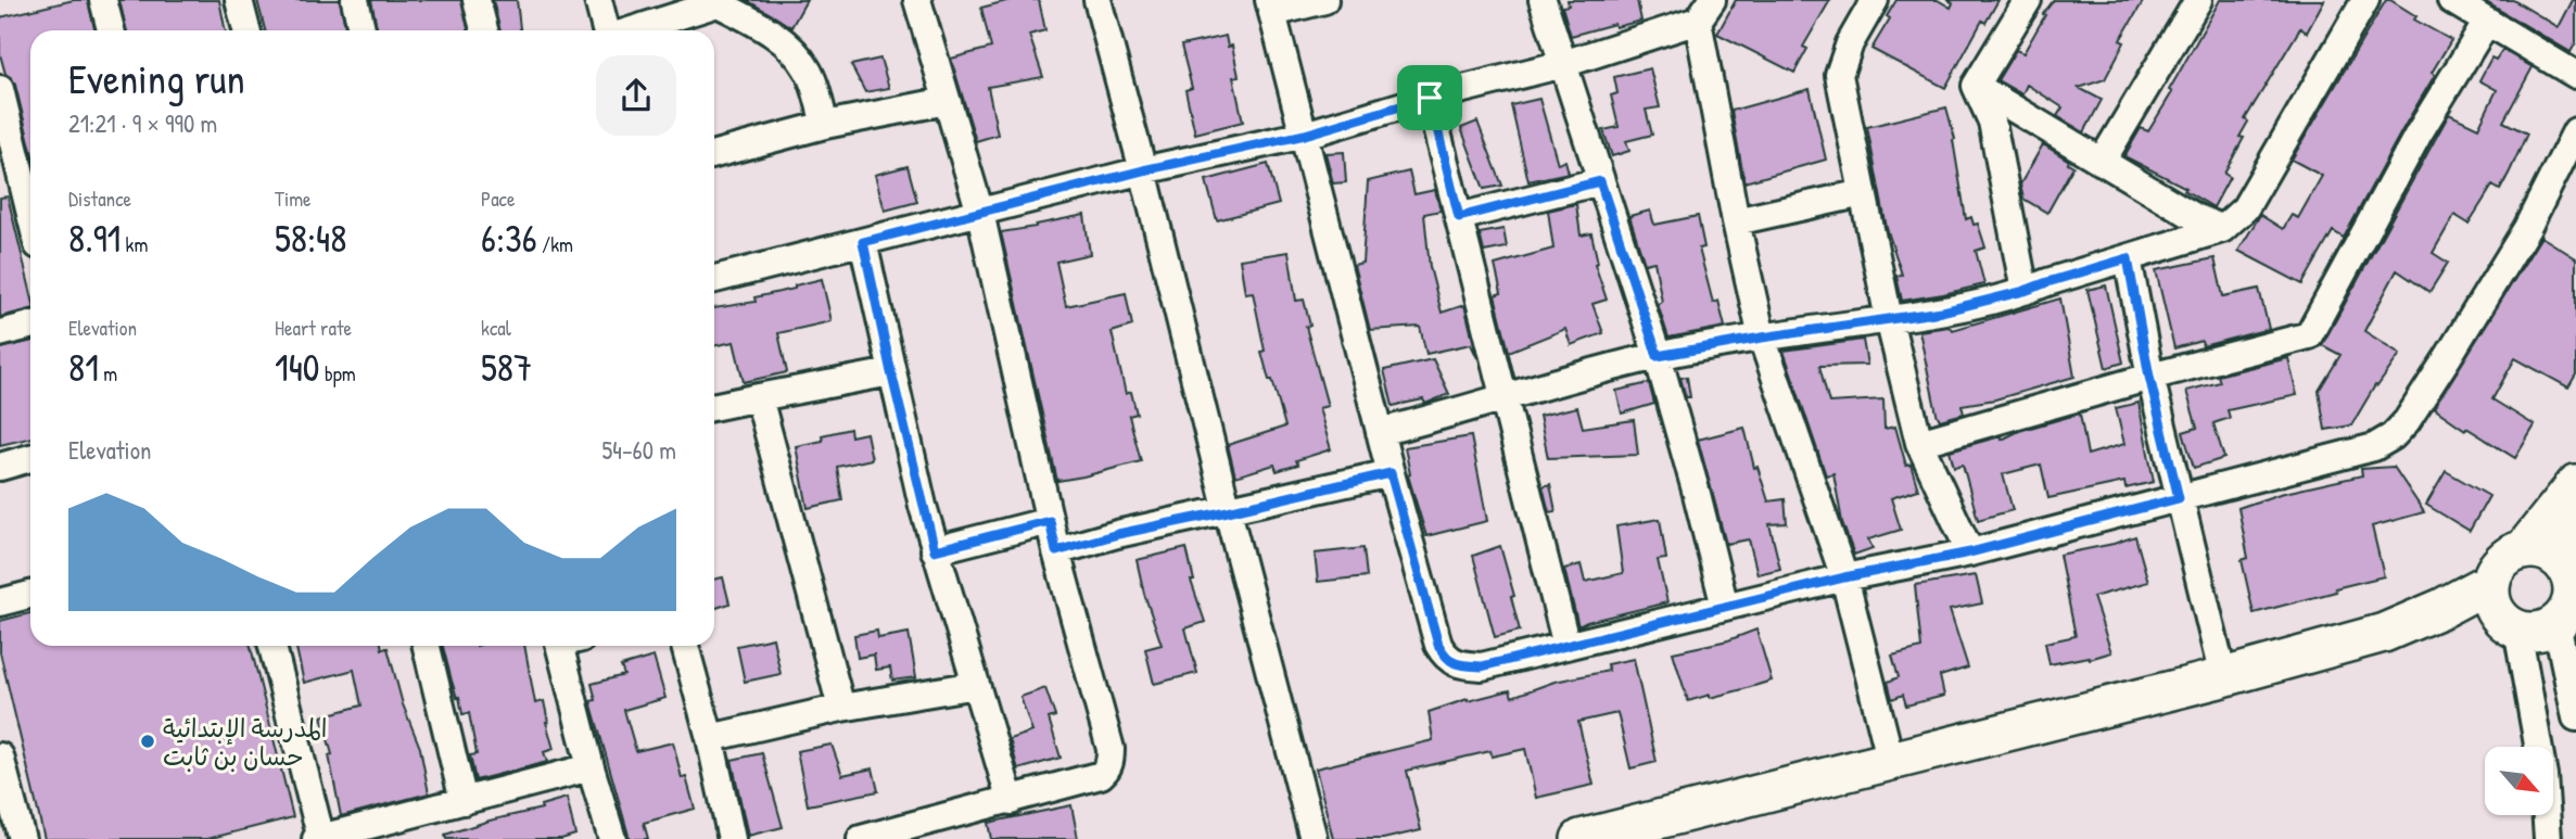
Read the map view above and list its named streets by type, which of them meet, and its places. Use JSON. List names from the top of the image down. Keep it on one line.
{"places":["المدرسة الإبتدائية حسان بن ثابت"],"north":"bottom right","page":{"heading":["Evening run","21:21 · 9 × 990 m"],"stats":[["Distance","8.91 km"],["Time","58:48"],["Pace","6:36 /km"],["Elevation","81 m"],["Heart rate","140 bpm"],["kcal","587"]],"chart":["Elevation","54–60 m"]}}
